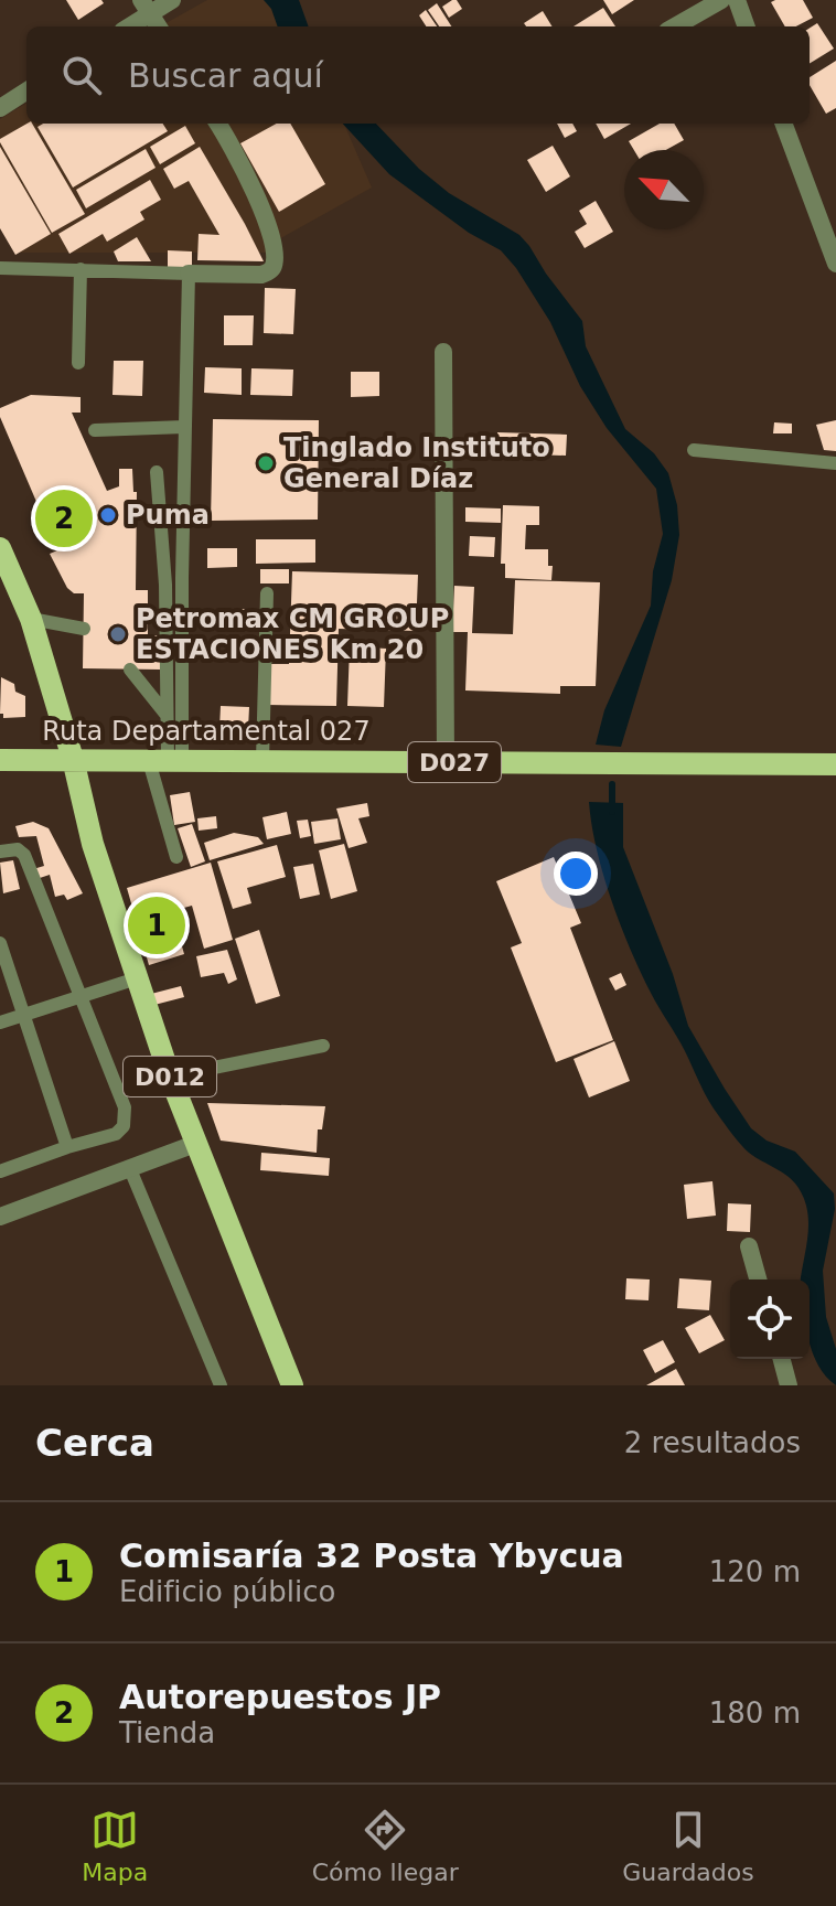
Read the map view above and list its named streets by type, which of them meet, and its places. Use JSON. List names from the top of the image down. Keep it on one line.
{"streets":{"main road":["Ruta Departamental 027","D027","D012"]},"crossings":[["Ruta Departamental 027","D012"]],"places":["Tinglado Instituto General Díaz","Puma","Petromax CM GROUP ESTACIONES Km 20"],"north":"top left","page":{"search":"Buscar aquí","pins":["2","1"],"heading":["Cerca","2 resultados"],"list":[{"mark":"1","name":"Comisaría 32 Posta Ybycua","note":"Edificio público","value":"120 m"},{"mark":"2","name":"Autorepuestos JP","note":"Tienda","value":"180 m"}],"nav":["Mapa","Cómo llegar","Guardados"]}}
